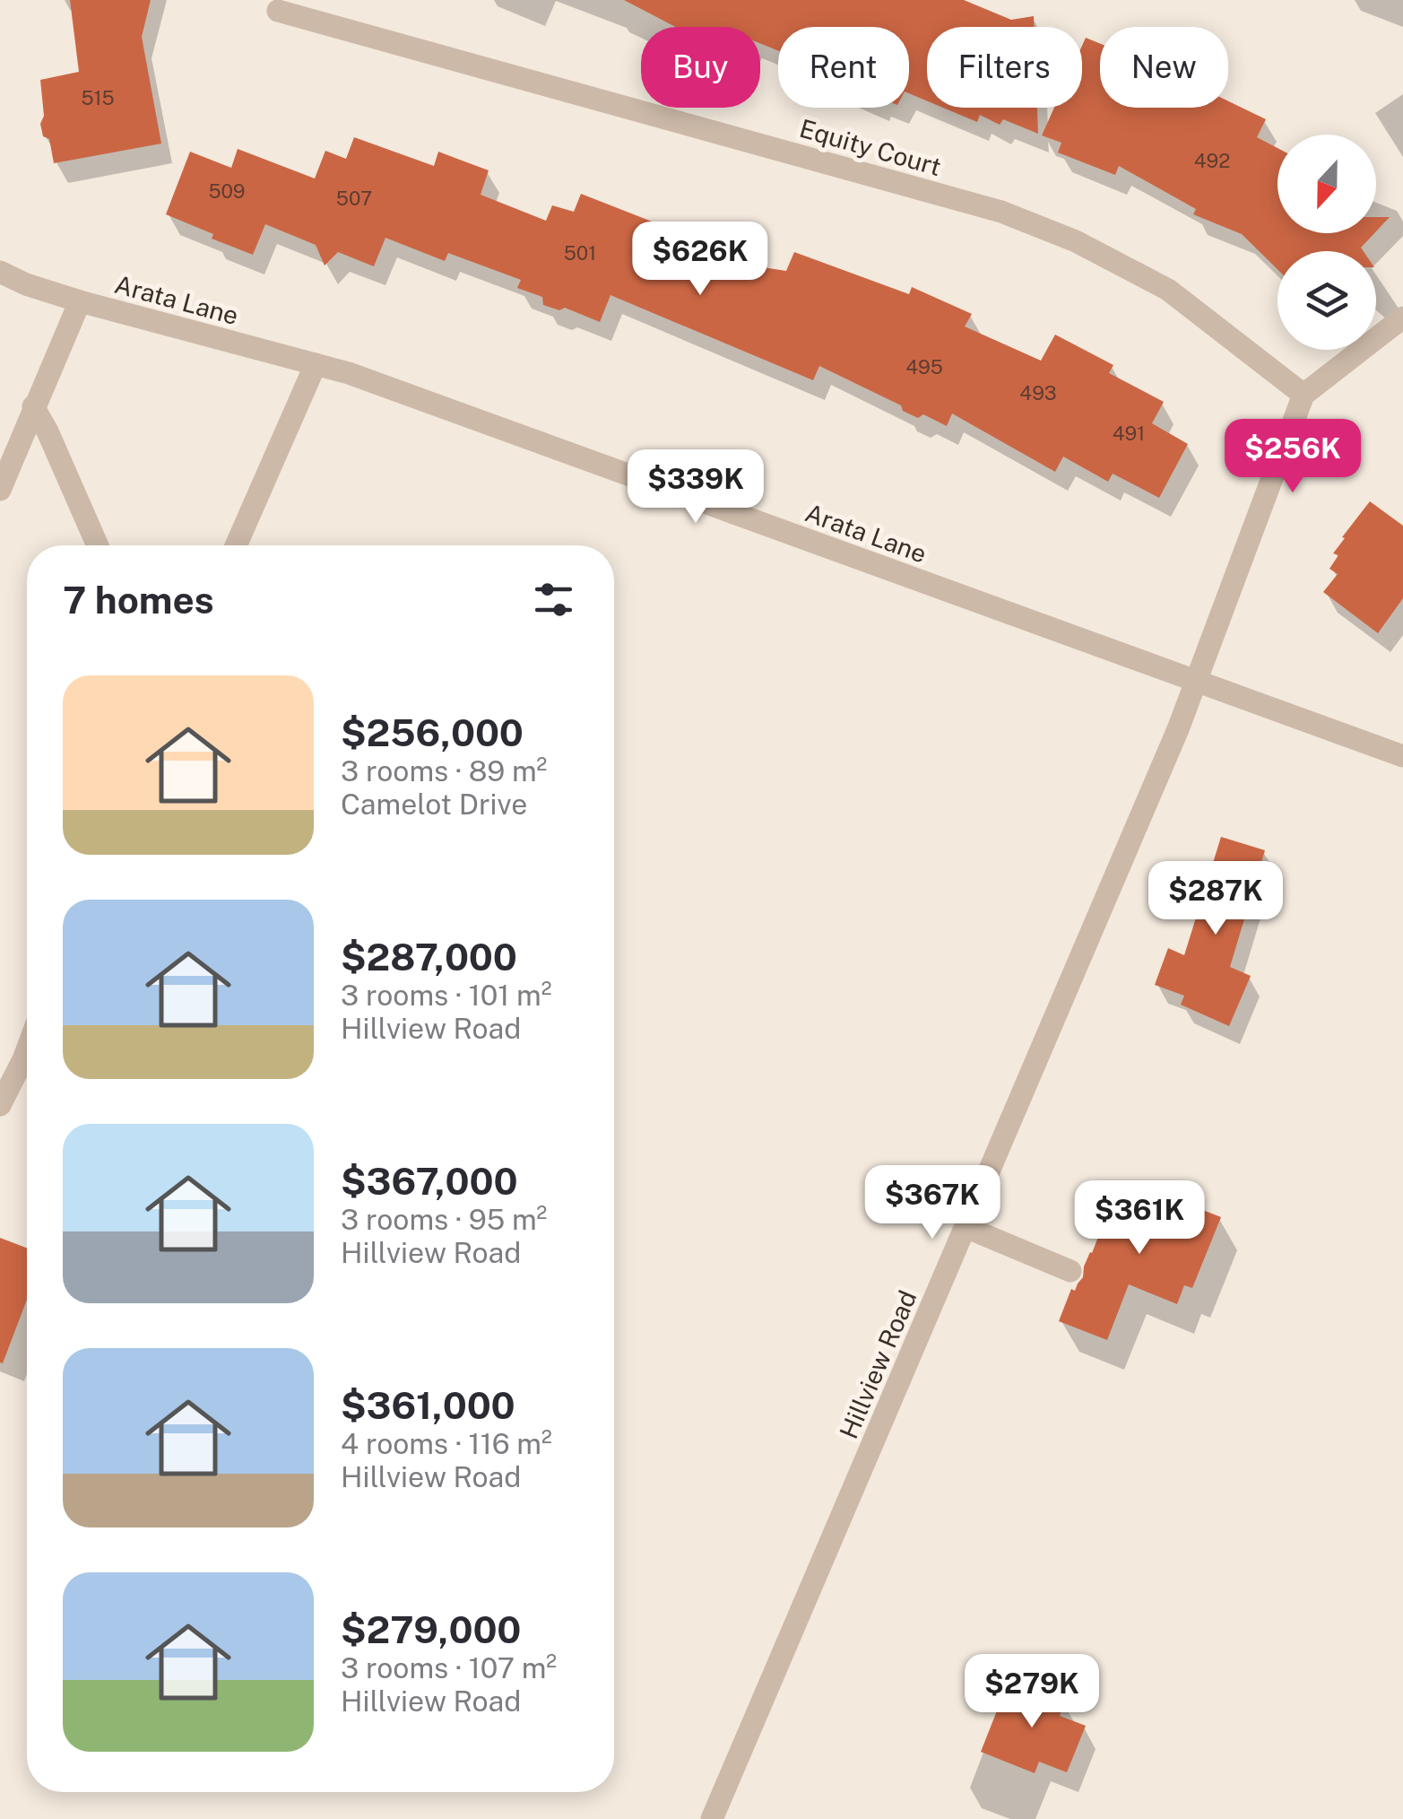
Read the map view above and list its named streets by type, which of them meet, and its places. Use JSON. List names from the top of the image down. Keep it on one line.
{"streets":{"street":["Equity Court","Arata Lane","Hillview Road"]},"crossings":[["Equity Court","Hillview Road"],["Arata Lane","Hillview Road"]],"house_numbers":["515","492","509","507","501","495","493","491"],"north":"bottom","page":{"chip":["Buy","Rent","Filters","New"],"price":["$626K","$256K","$339K","$287K","$367K","$361K","$279K"],"heading":"7 homes","list":[{"name":"$256,000","note":"3 rooms · 89 m² · Camelot Drive"},{"name":"$287,000","note":"3 rooms · 101 m² · Hillview Road"},{"name":"$367,000","note":"3 rooms · 95 m² · Hillview Road"},{"name":"$361,000","note":"4 rooms · 116 m² · Hillview Road"},{"name":"$279,000","note":"3 rooms · 107 m² · Hillview Road"}]}}
